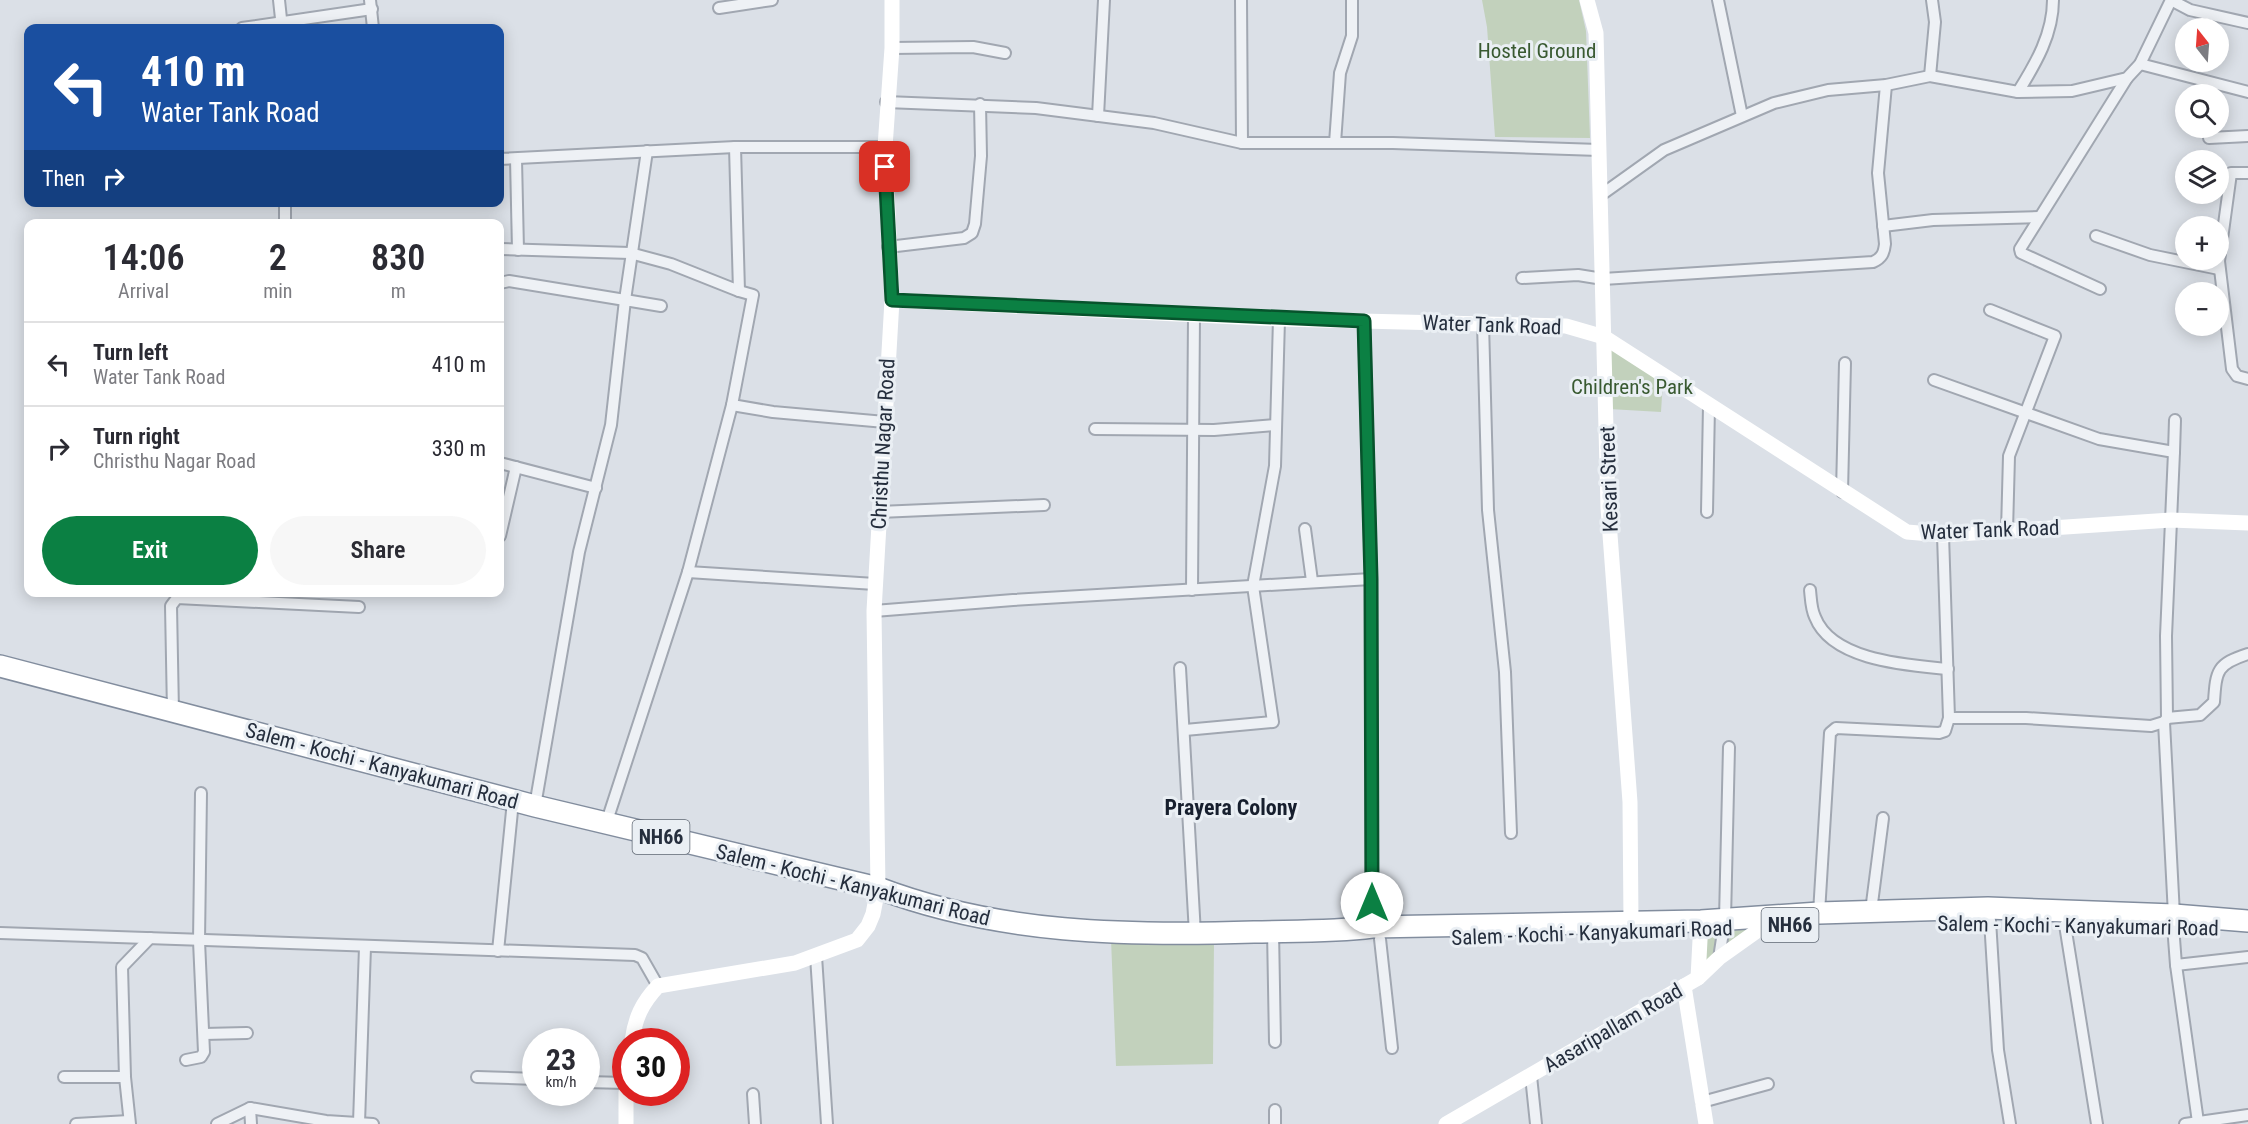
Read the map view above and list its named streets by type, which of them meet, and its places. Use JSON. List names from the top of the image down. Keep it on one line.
{"streets":{"highway":["Salem - Kochi - Kanyakumari Road","NH66"],"street":["Water Tank Road","Christhu Nagar Road","Kesari Street","Aasaripallam Road"]},"crossings":[["Water Tank Road","Christhu Nagar Road"],["Water Tank Road","Kesari Street"],["Christhu Nagar Road","Salem - Kochi - Kanyakumari Road"],["Kesari Street","Salem - Kochi - Kanyakumari Road"],["Salem - Kochi - Kanyakumari Road","Aasaripallam Road"]],"districts":["Prayera Colony"],"parks":["Hostel Ground","Children's Park"],"north":"top","page":{"map_buttons":["+","−"],"turn":["410 m","Water Tank Road"],"then":"Then","eta":["14:06","Arrival","2","min","830","m"],"list":[{"name":"Turn left","note":"Water Tank Road","value":"410 m"},{"name":"Turn right","note":"Christhu Nagar Road","value":"330 m"}],"buttons":["Exit","Share"],"speed":"23 km/h","limit":"30"}}
